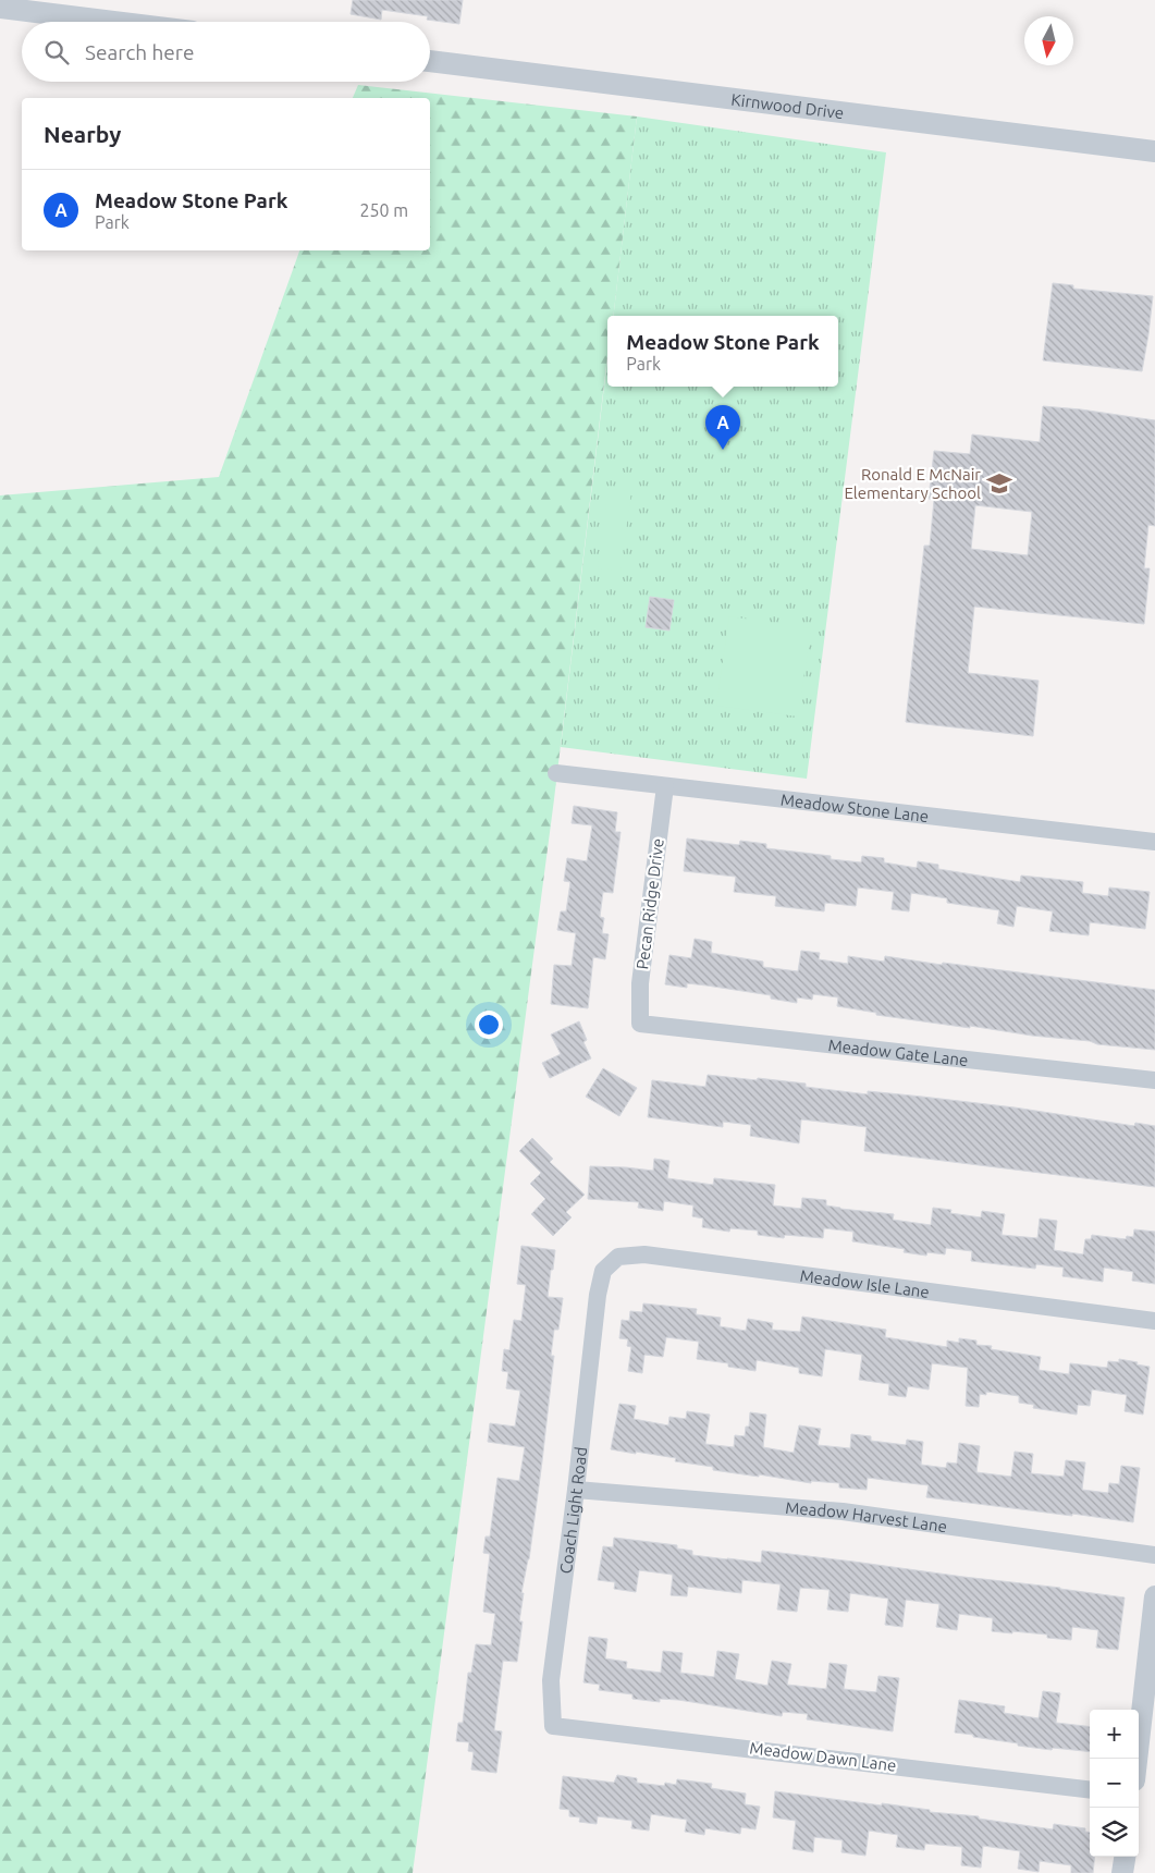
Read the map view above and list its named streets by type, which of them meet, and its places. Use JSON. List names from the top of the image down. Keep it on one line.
{"streets":{"street":["Kirnwood Drive","Meadow Stone Lane","Pecan Ridge Drive","Meadow Gate Lane","Meadow Isle Lane","Coach Light Road","Meadow Harvest Lane","Meadow Dawn Lane"]},"crossings":[["Meadow Stone Lane","Pecan Ridge Drive"],["Pecan Ridge Drive","Meadow Gate Lane"],["Meadow Isle Lane","Coach Light Road"],["Coach Light Road","Meadow Harvest Lane"],["Coach Light Road","Meadow Dawn Lane"]],"places":{"school or university":["Ronald E McNair Elementary School"]},"north":"bottom","page":{"search":"Search here","heading":"Nearby","list":[{"mark":"A","name":"Meadow Stone Park","note":"Park","value":"250 m"}],"popup":["Meadow Stone Park","Park"],"pins":"A","map_buttons":["+","−"]}}
